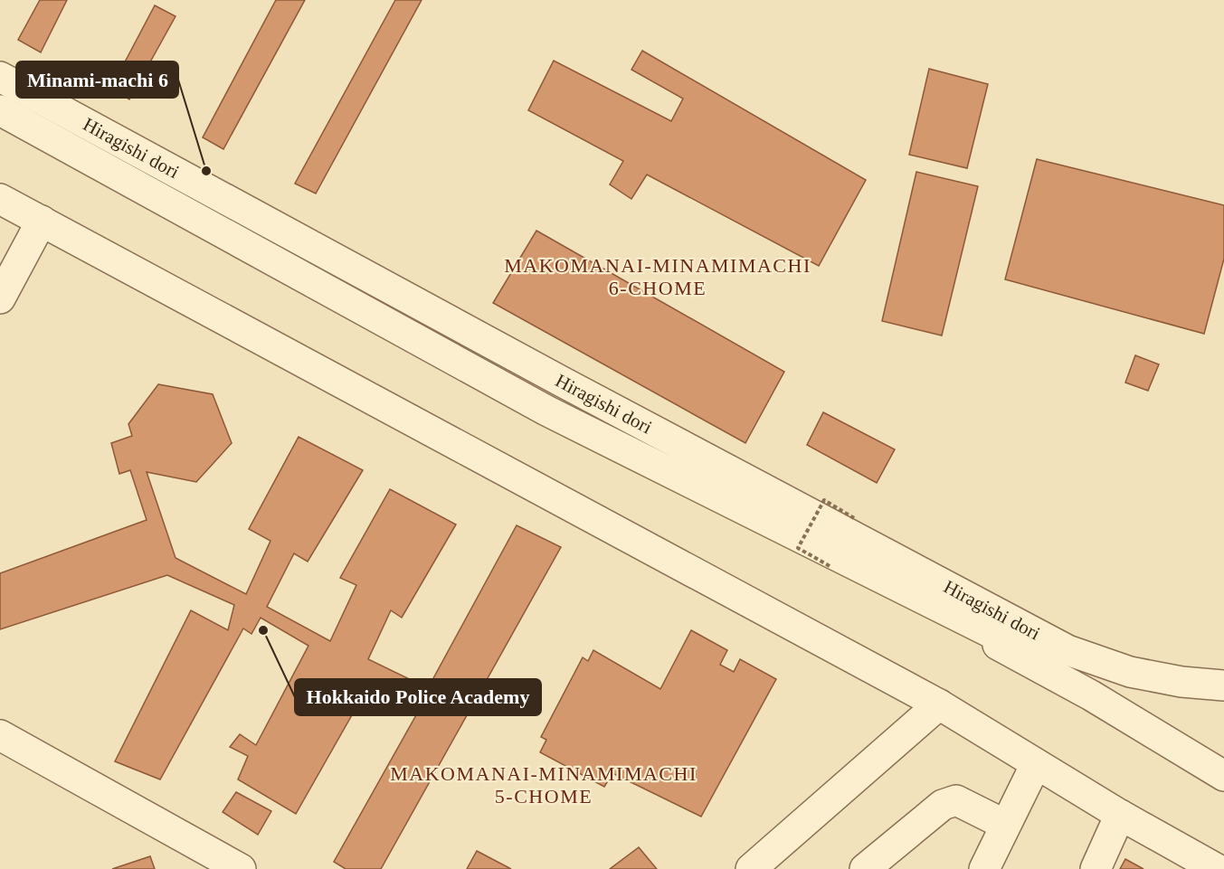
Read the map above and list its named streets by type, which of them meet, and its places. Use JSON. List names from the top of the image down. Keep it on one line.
{"streets":{"street":["Hiragishi dori"]},"districts":["MAKOMANAI-MINAMIMACHI 6-CHOME","MAKOMANAI-MINAMIMACHI 5-CHOME"],"places":["Minami-machi 6","Hokkaido Police Academy"]}
